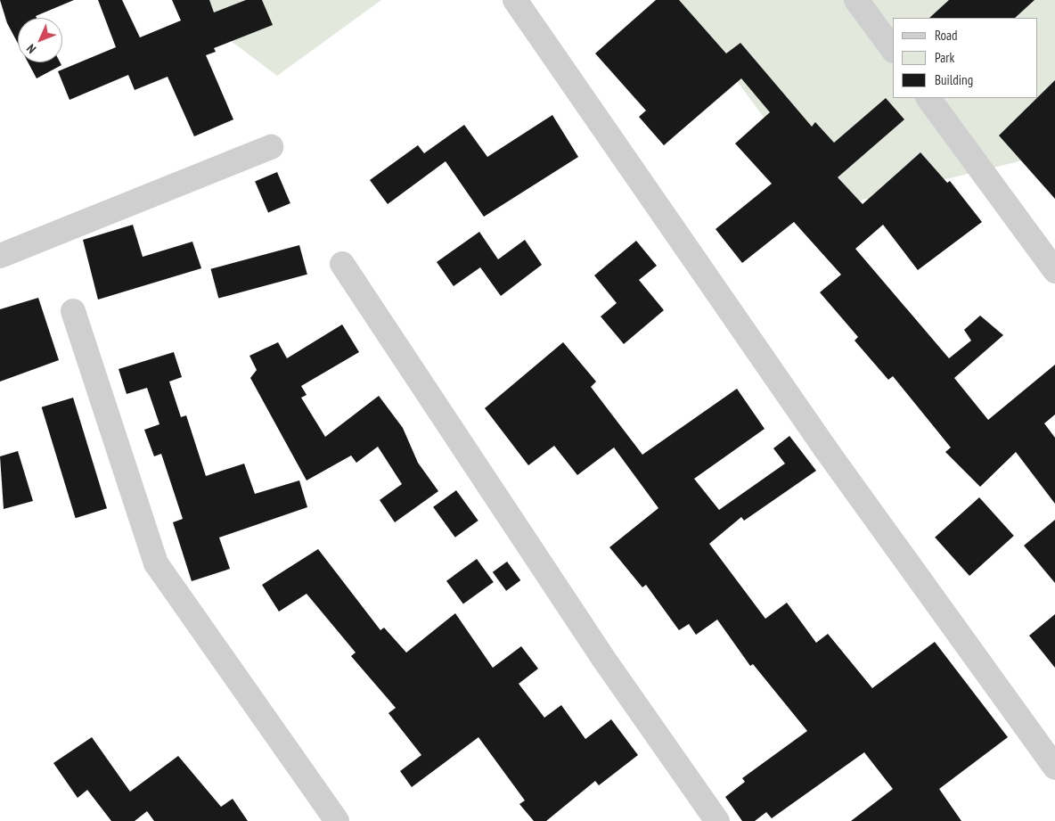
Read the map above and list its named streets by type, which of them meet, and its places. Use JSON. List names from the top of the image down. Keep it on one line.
{"legend":["Road","Park","Building"],"north":"bottom left"}
